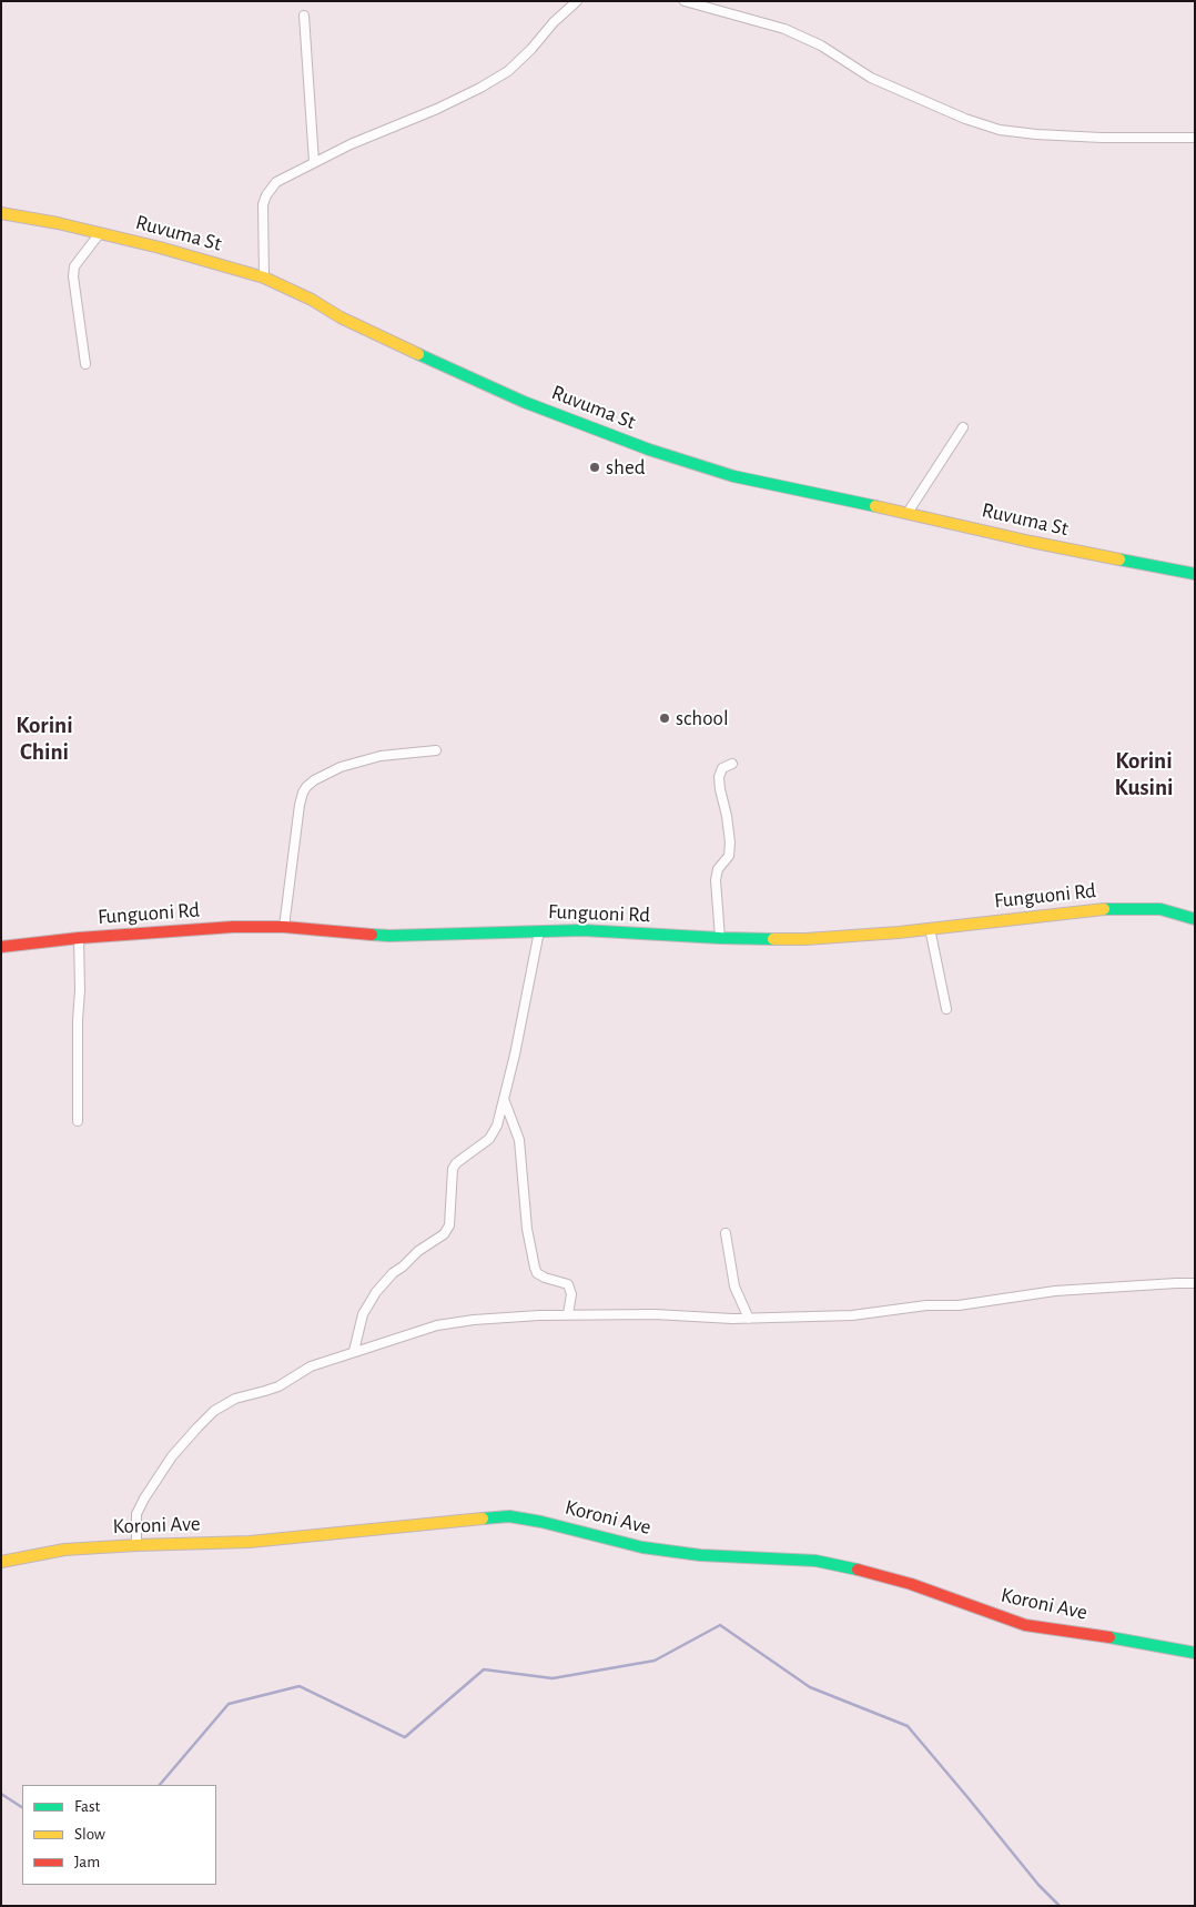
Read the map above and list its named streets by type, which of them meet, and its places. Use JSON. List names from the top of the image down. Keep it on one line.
{"streets":{"street":["Ruvuma St","Funguoni Rd","Koroni Ave"]},"districts":["Korini Chini","Korini Kusini"],"places":["shed","school"],"legend":["Fast","Slow","Jam"]}
